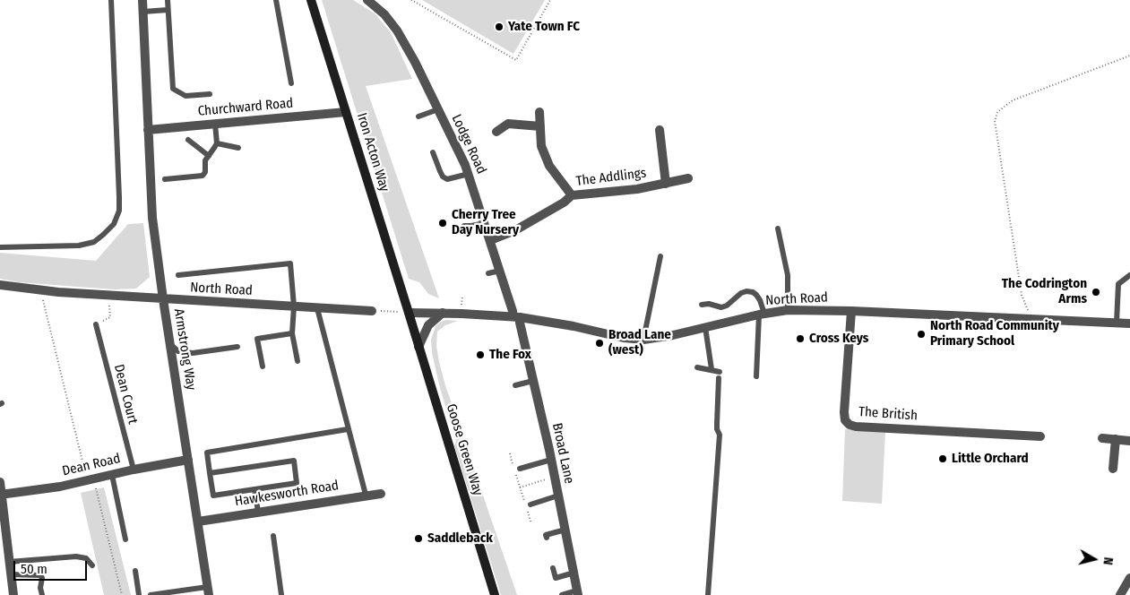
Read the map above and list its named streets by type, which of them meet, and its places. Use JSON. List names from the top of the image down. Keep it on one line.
{"streets":{"main road":["Iron Acton Way","Goose Green Way"],"street":["Churchward Road","Lodge Road","The Addlings","North Road","Armstrong Way","The British","Broad Lane","Dean Road","Hawkesworth Road"],"lane":["Dean Court"]},"crossings":[["Churchward Road","Iron Acton Way"],["Churchward Road","Armstrong Way"],["Lodge Road","The Addlings"],["Lodge Road","North Road"],["Lodge Road","Broad Lane"],["Iron Acton Way","North Road"],["Iron Acton Way","Goose Green Way"],["North Road","Armstrong Way"],["North Road","The British"],["North Road","Goose Green Way"],["North Road","Broad Lane"],["Armstrong Way","Dean Road"],["Armstrong Way","Hawkesworth Road"],["Dean Court","Dean Road"]],"places":["Yate Town FC","Cherry Tree Day Nursery","The Codrington Arms","North Road Community Primary School","Cross Keys","Broad Lane (west)","The Fox","Little Orchard","Saddleback"],"scale_bar":"50 m","north":"right"}
